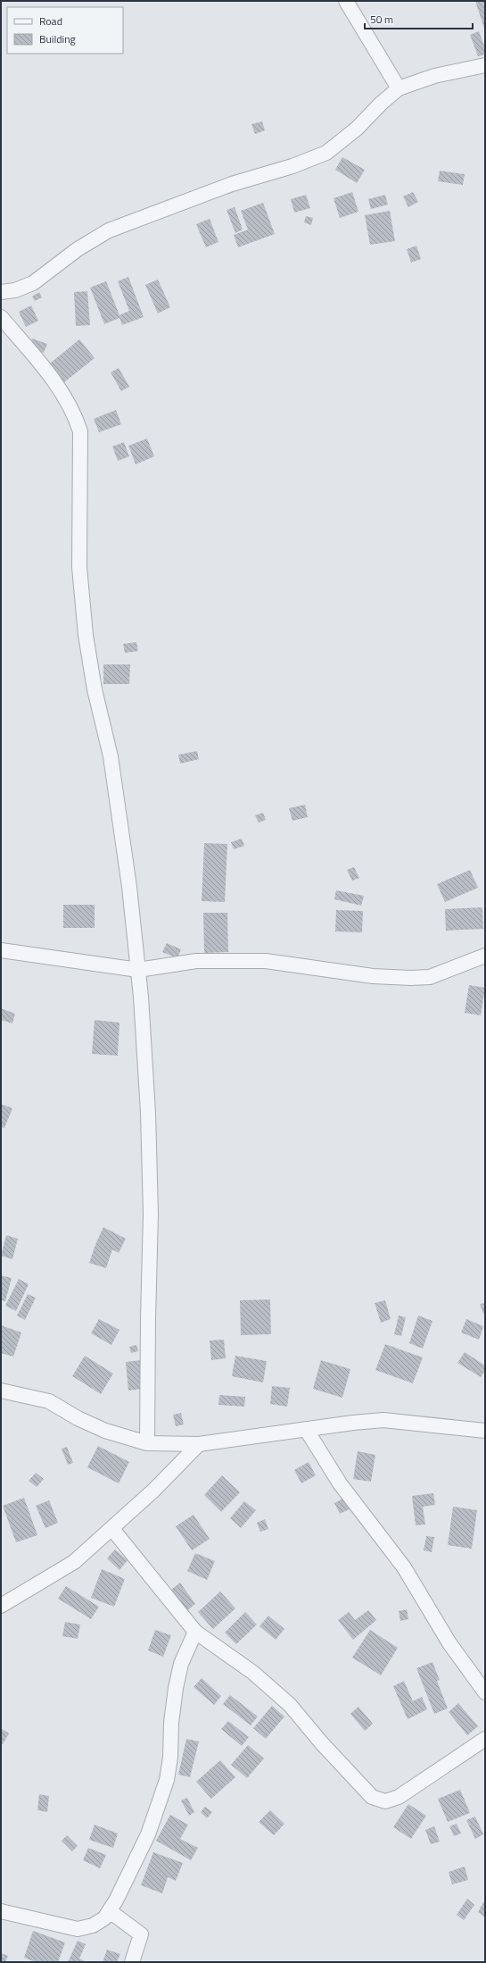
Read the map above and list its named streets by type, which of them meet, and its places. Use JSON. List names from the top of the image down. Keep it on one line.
{"legend":["Road","Building"],"scale_bar":"50 m"}
